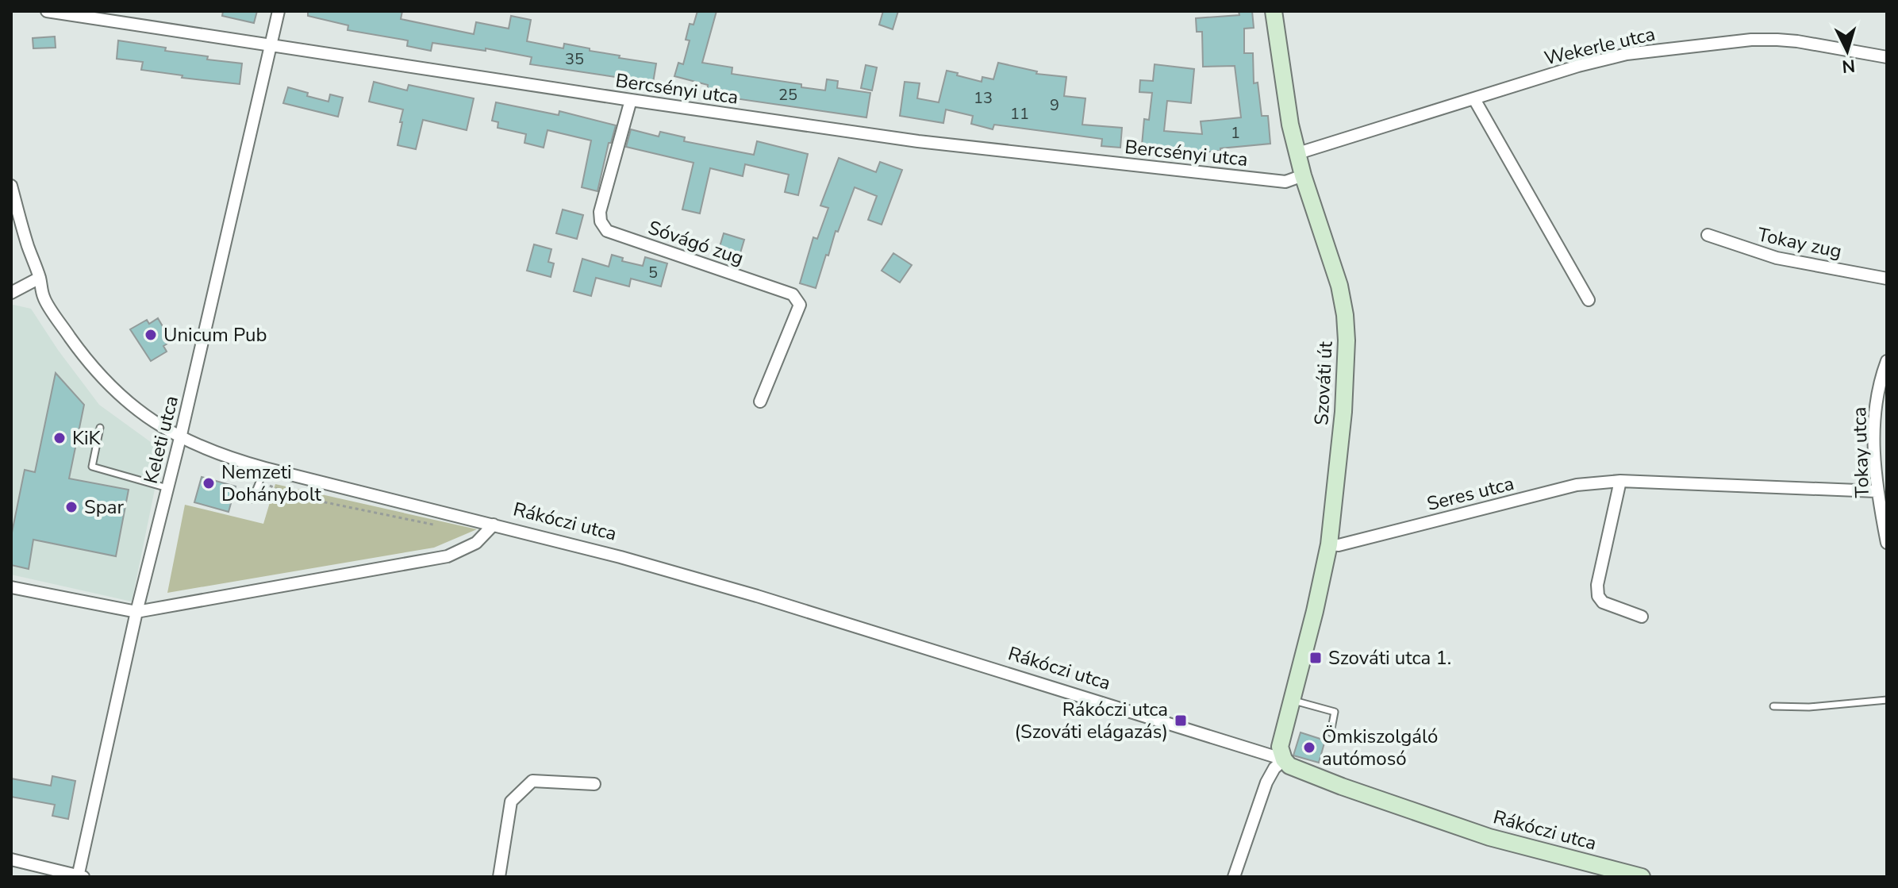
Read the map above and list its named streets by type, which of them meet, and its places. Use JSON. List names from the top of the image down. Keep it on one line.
{"streets":{"main road":["Szováti út","Rákóczi utca"],"street":["Wekerle utca","Bercsényi utca","Sóvágó zug","Tokay zug","Keleti utca","Tokay utca","Seres utca"]},"crossings":[["Wekerle utca","Szováti út"],["Bercsényi utca","Sóvágó zug"],["Bercsényi utca","Szováti út"],["Bercsényi utca","Keleti utca"],["Szováti út","Seres utca"],["Szováti út","Rákóczi utca"],["Keleti utca","Rákóczi utca"],["Tokay utca","Seres utca"]],"places":{"other":["Unicum Pub","KiK","Nemzeti Dohánybolt","Spar","Ömkiszolgáló autómosó"],"transit":["Szováti utca 1.","Rákóczi utca (Szováti elágazás)"]},"house_numbers":["35","25","13","9","11","1","5"],"north":"bottom"}
